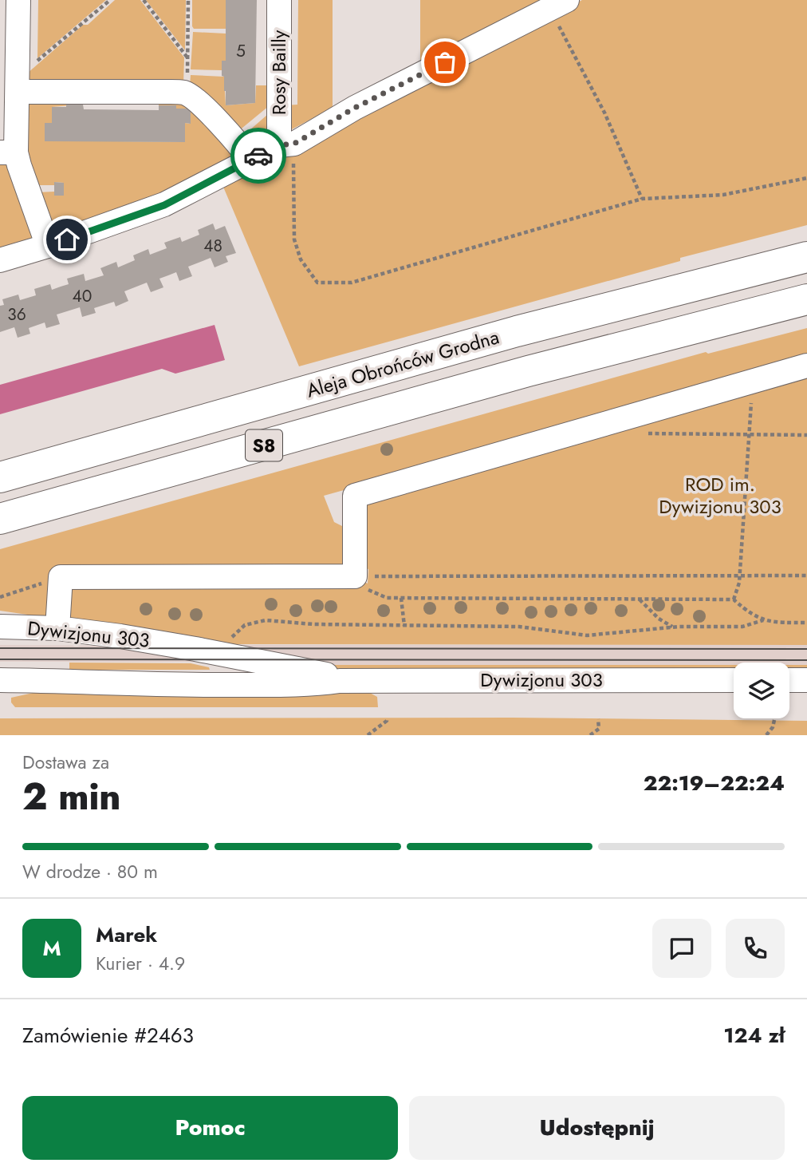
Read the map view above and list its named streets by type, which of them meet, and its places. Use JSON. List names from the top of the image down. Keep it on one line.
{"streets":{"highway":["Aleja Obrońców Grodna","S8"],"street":["Rosy Bailly","Dywizjonu 303"]},"parks":["ROD im. Dywizjonu 303"],"house_numbers":["5","48","40","36"],"page":{"heading":["2 min","Dostawa za","22:19–22:24"],"panel":["Marek","Kurier · 4.9","Zamówienie #2463","124 zł"],"bar":"W drodze · 80 m","round":"M","buttons":["Pomoc","Udostępnij"]}}
